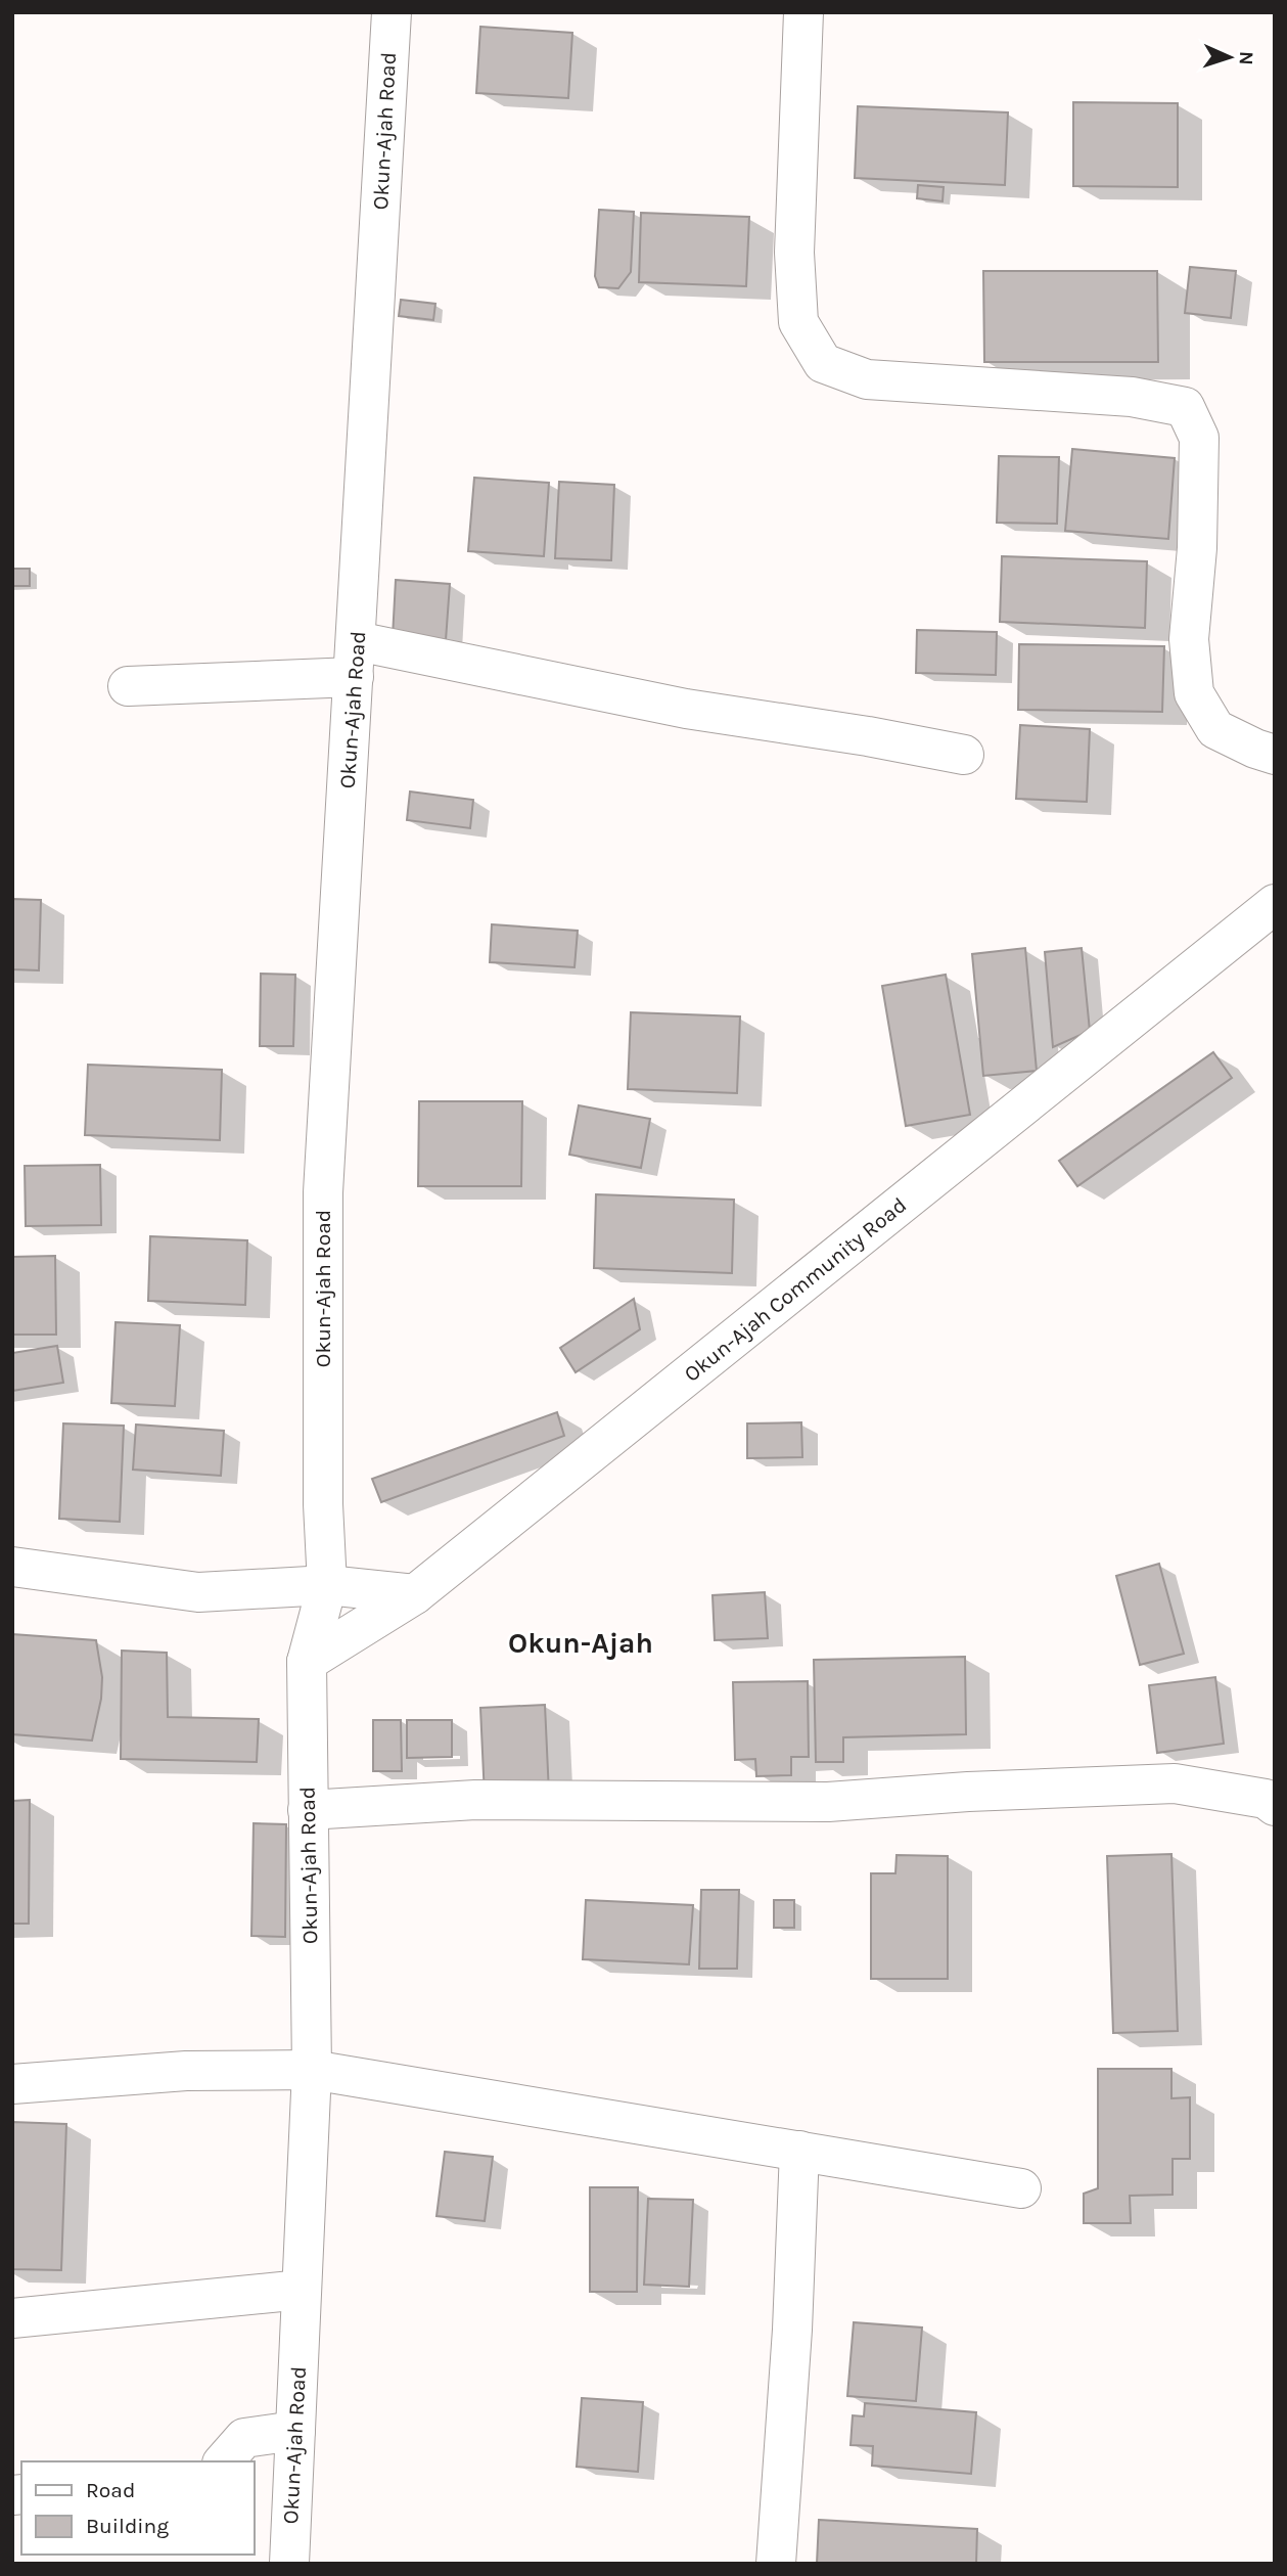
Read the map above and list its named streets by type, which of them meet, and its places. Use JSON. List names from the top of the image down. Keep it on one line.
{"streets":{"street":["Okun-Ajah Road","Okun-Ajah Community Road"]},"crossings":[["Okun-Ajah Road","Okun-Ajah Community Road"]],"districts":["Okun-Ajah"],"legend":["Road","Building"],"north":"right"}
